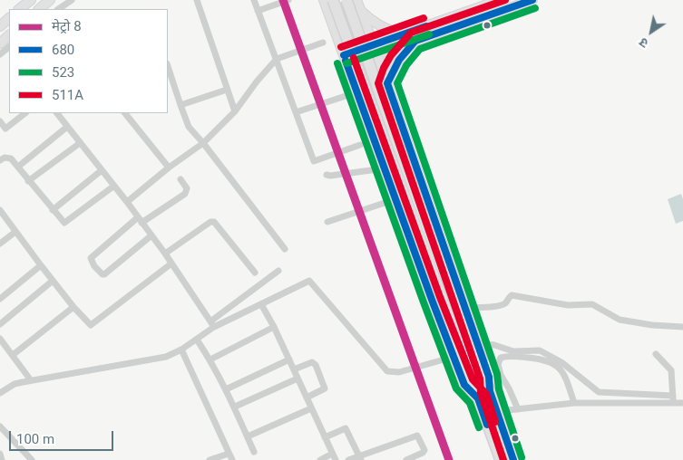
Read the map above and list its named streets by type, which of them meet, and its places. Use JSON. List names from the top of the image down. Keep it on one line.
{"lines":["metro line 8","transit line 680","transit line 511A","transit line 523"],"legend":["मेट्रो 8","680","523","511A"],"scale_bar":"100 m","north":"bottom left"}
